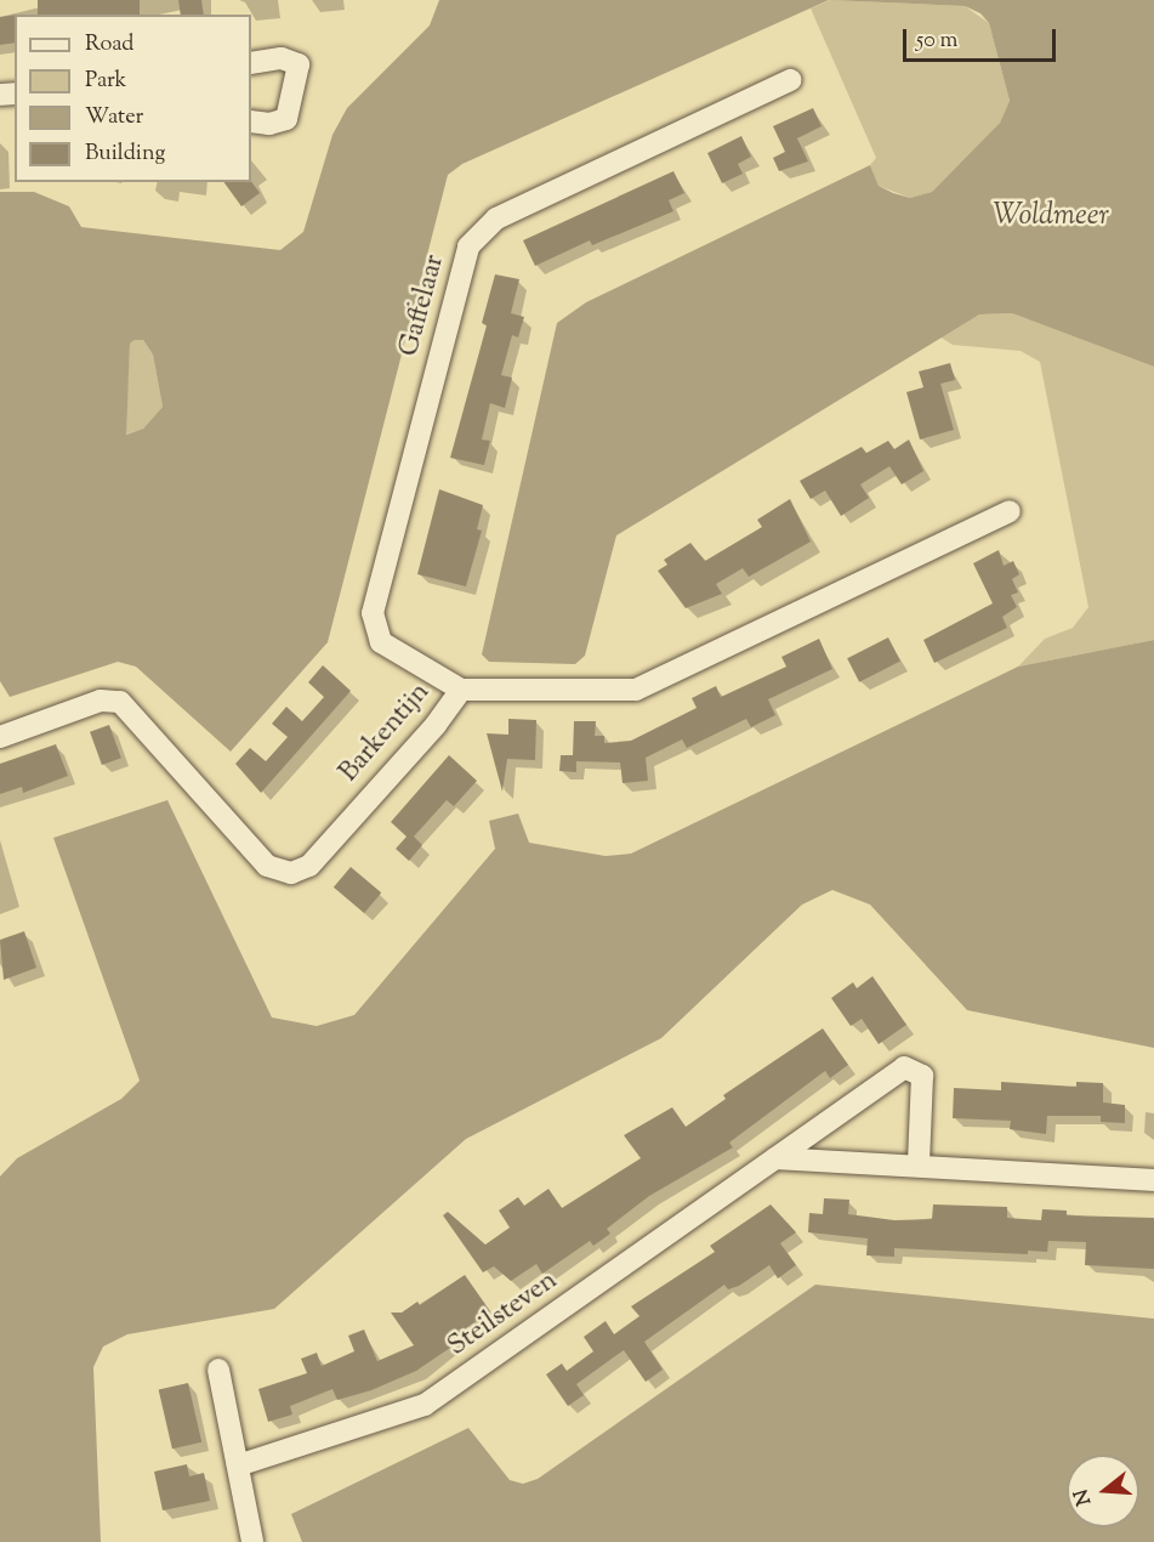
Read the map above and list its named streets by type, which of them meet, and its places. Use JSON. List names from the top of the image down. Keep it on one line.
{"streets":{"street":["Gaffelaar","Barkentijn","Steilsteven"]},"crossings":[["Gaffelaar","Barkentijn"]],"water":["Woldmeer"],"legend":["Road","Park","Water","Building"],"scale_bar":"50 m","north":"left"}
